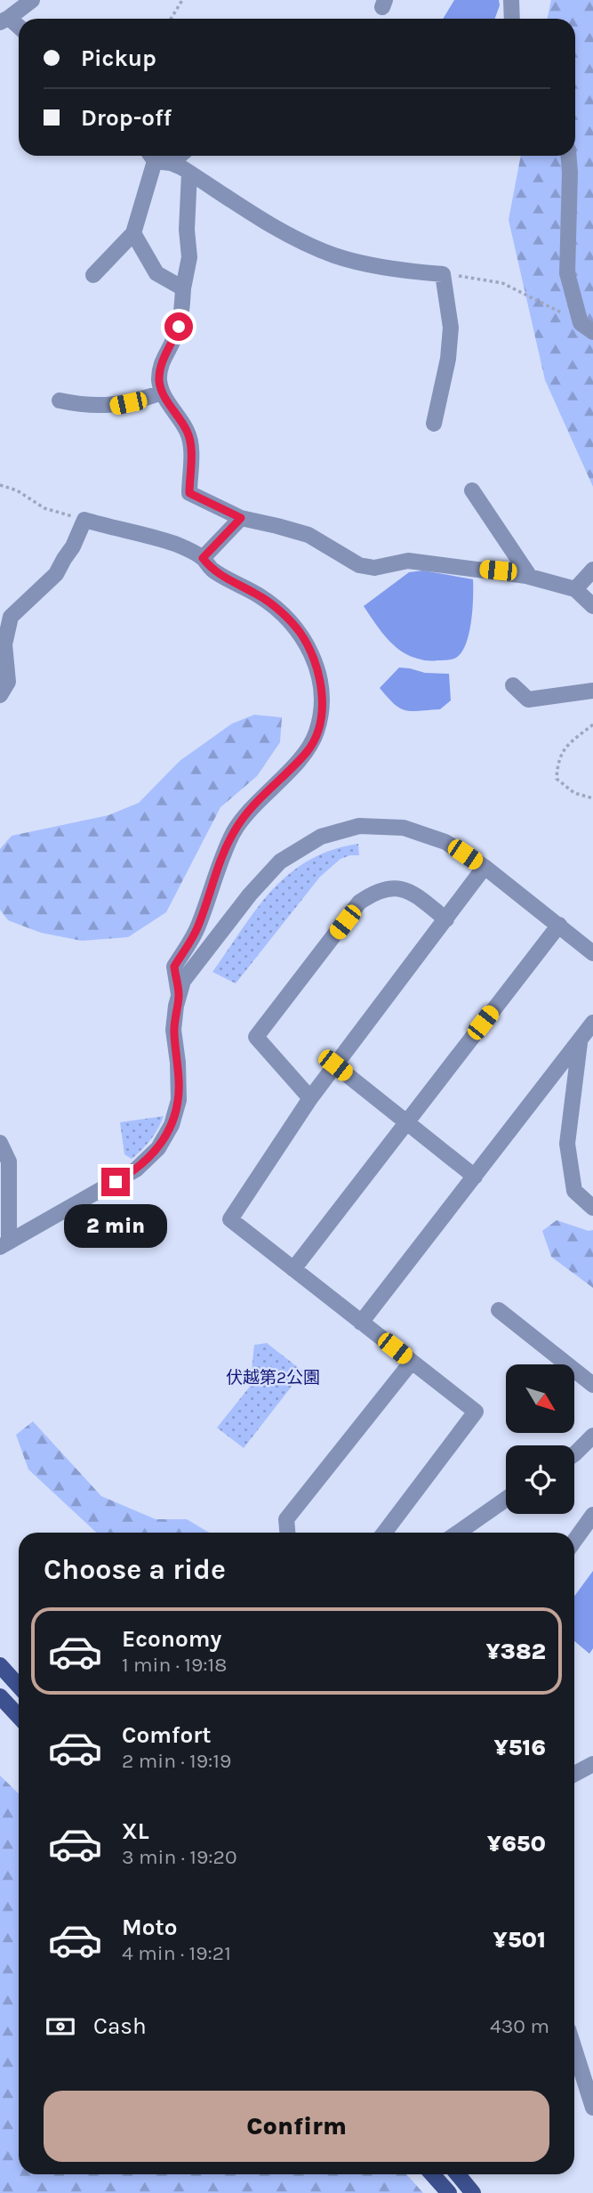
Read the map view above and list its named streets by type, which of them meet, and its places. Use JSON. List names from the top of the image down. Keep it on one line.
{"parks":["伏越第2公園"],"north":"bottom right","page":{"banner":["Pickup","Drop-off"],"bubble":"2 min","heading":"Choose a ride","list":[{"name":"Economy","note":"1 min · 19:18","value":"¥382"},{"name":"Comfort","note":"2 min · 19:19","value":"¥516"},{"name":"XL","note":"3 min · 19:20","value":"¥650"},{"name":"Moto","note":"4 min · 19:21","value":"¥501"}],"pay":["Cash","430 m"],"buttons":"Confirm"}}
